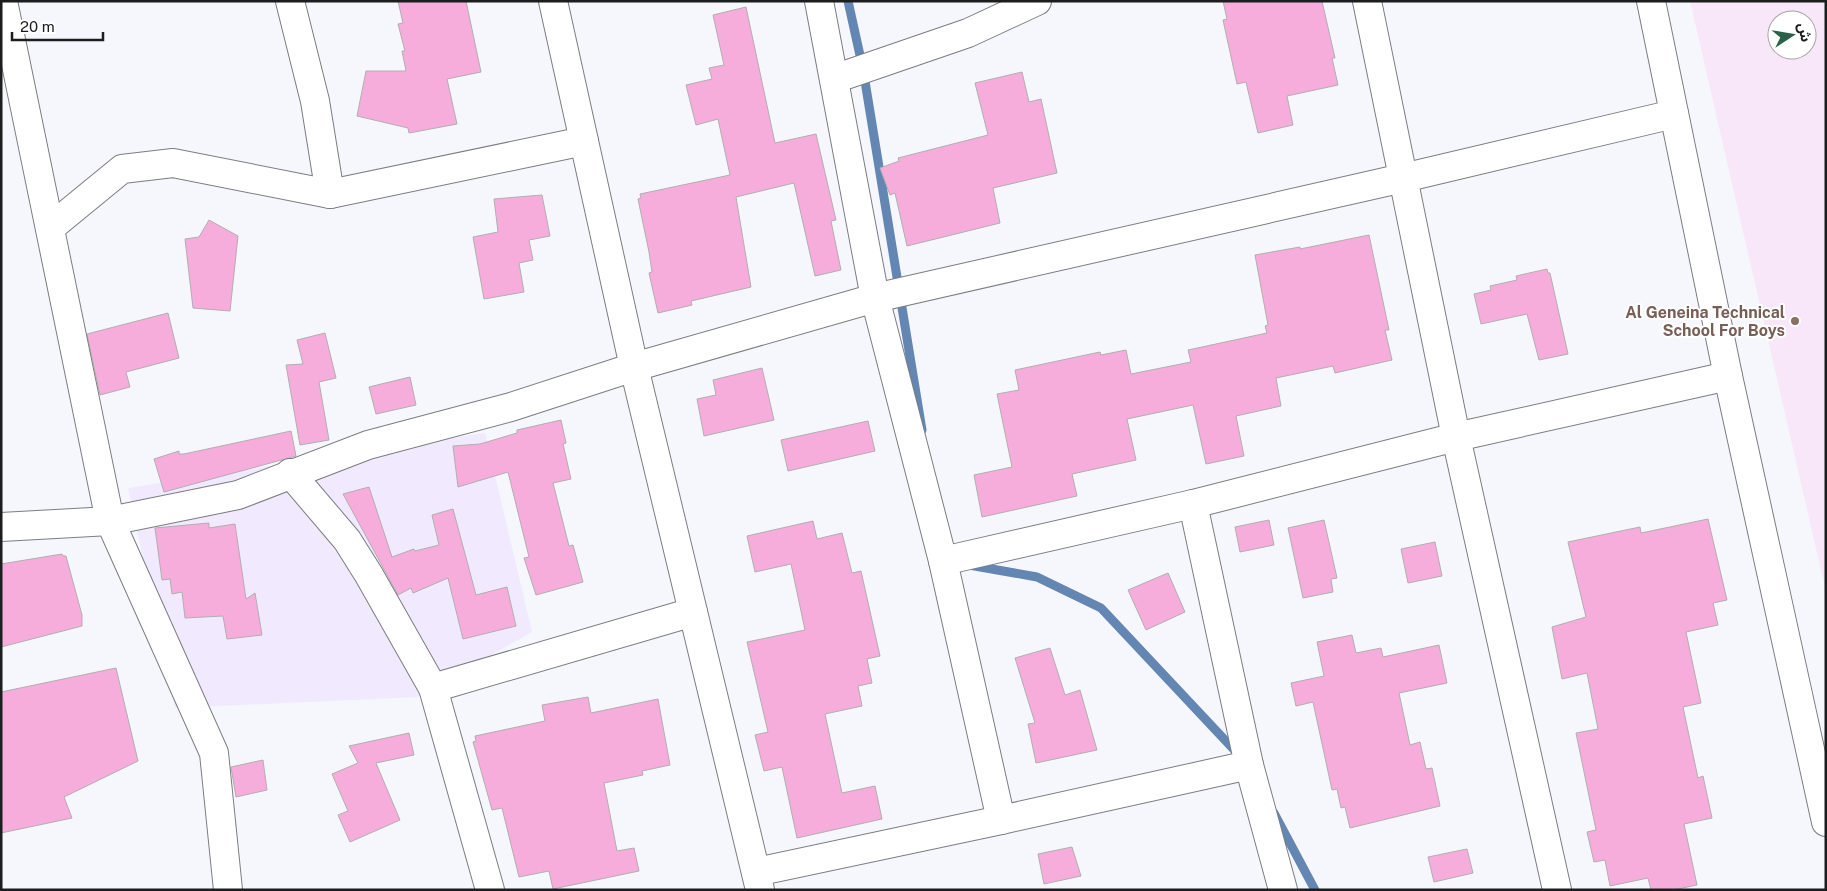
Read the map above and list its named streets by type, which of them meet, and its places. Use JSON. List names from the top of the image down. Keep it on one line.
{"places":["Al Geneina Technical School For Boys"],"scale_bar":"20 m","north":"right"}
